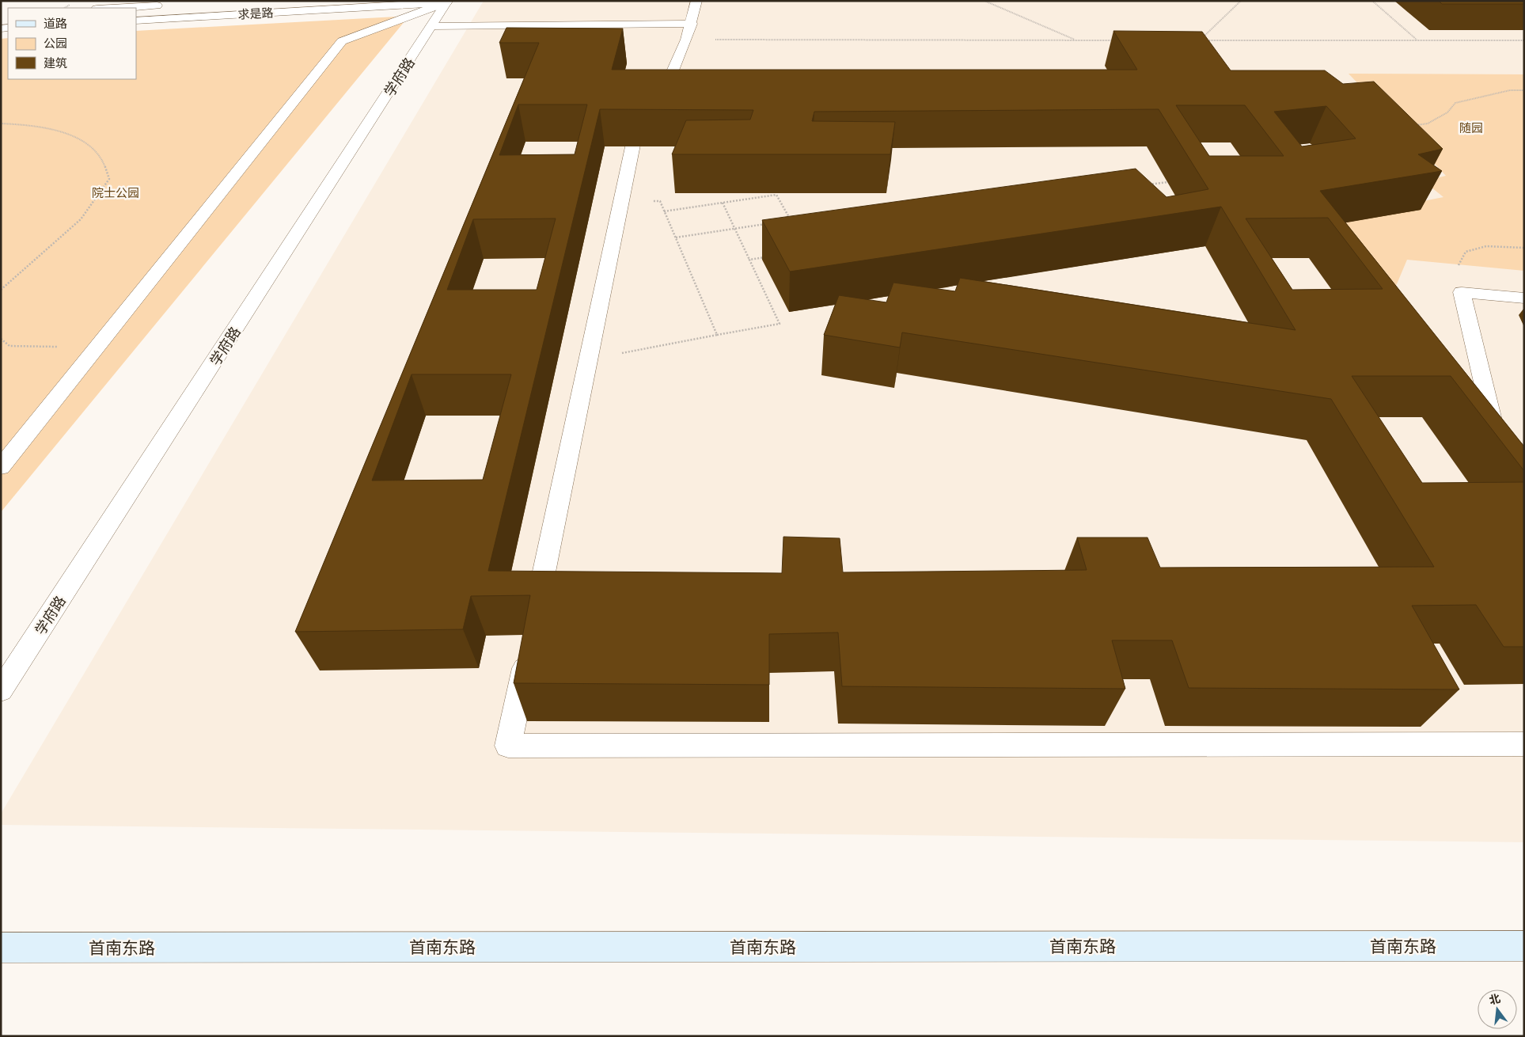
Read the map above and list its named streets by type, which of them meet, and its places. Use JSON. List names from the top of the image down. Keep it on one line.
{"streets":{"main road":["首南东路"],"street":["求是路","学府路"]},"crossings":[["求是路","学府路"]],"parks":["随园","院士公园"],"legend":["道路","公园","建筑"],"north":"top"}
